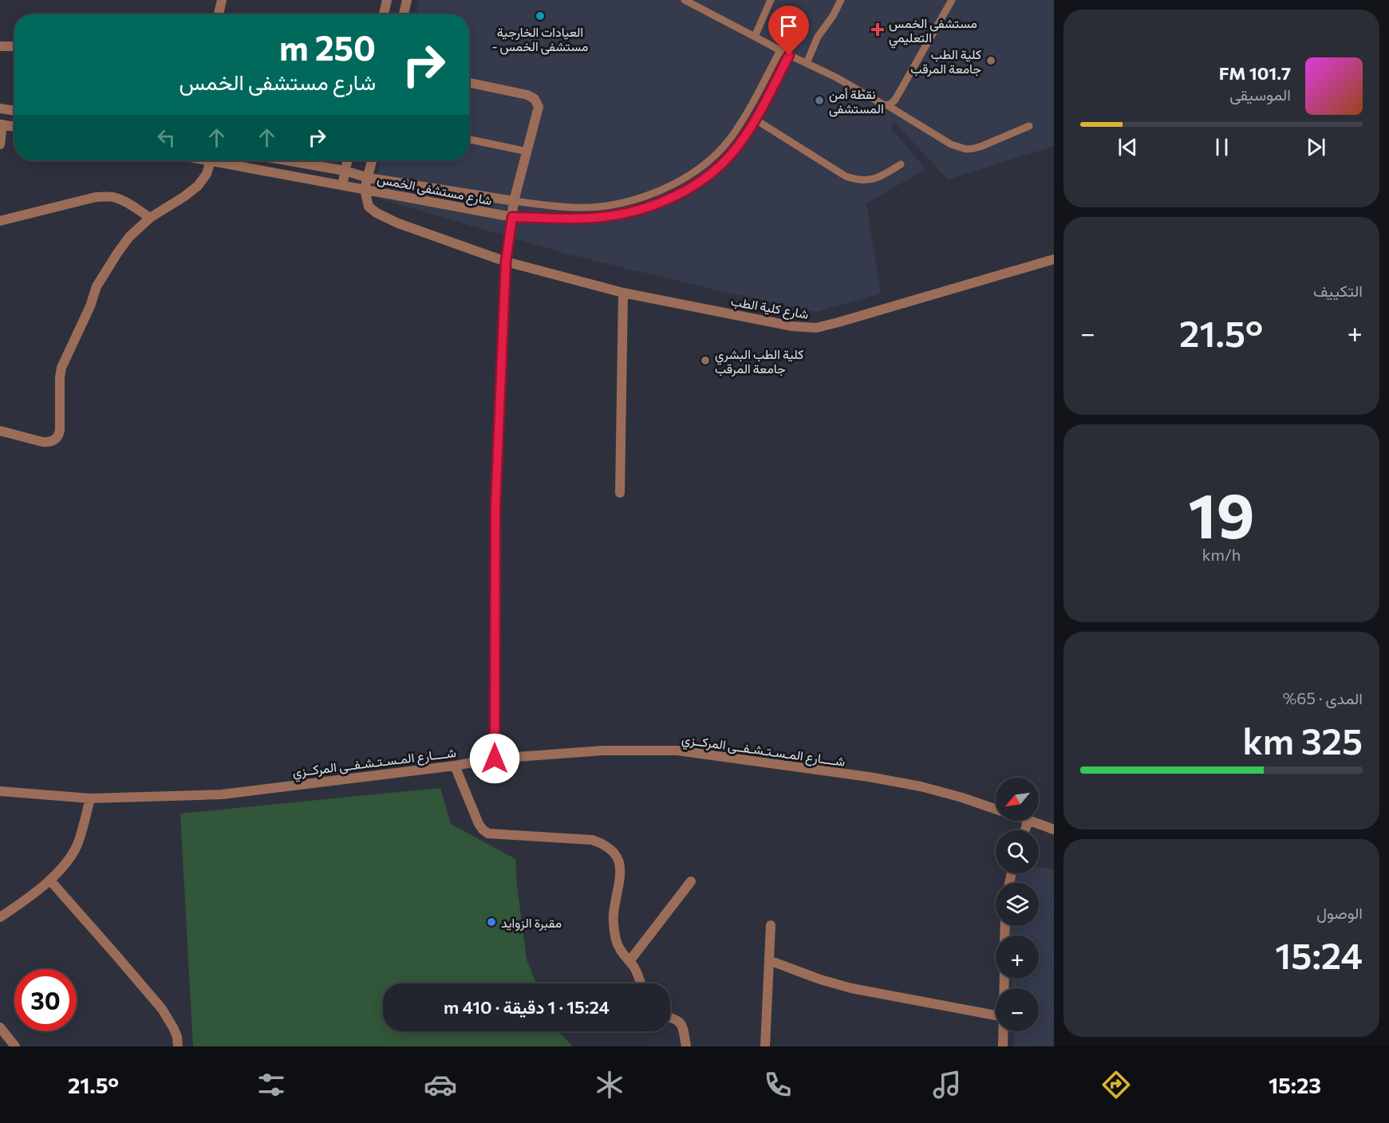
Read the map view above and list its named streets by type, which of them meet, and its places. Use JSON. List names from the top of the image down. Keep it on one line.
{"streets":{"street":["شارع مستشفى الخمس","شارع كلية الطب","شــــارع المـسـتـشـفــى المركــزي"]},"crossings":[["شارع مستشفى الخمس","شارع كلية الطب"]],"places":{"other":["العيادات الخارجية - مستشفى الخمس","كلية الطب جامعة المرقب","نقطة أمن المستشفى","كلية الطب البشري جامعة المرقب","مقبرة الزوايد"],"health":["مستشفى الخمس التعليمي"]},"north":"bottom left","page":{"turn":["250 m","شارع مستشفى الخمس"],"song":["101.7 FM","الموسيقى"],"tile":["التكييف",["19","km/h"],["المدى · 65%","325 km"],["الوصول","15:24"]],"heat":["−","21.5°","+"],"map_buttons":["+","−"],"limit":"30","trip":"15:24 · 1 دقيقة · 410 m","tabs":["15:23","21.5°"]}}
